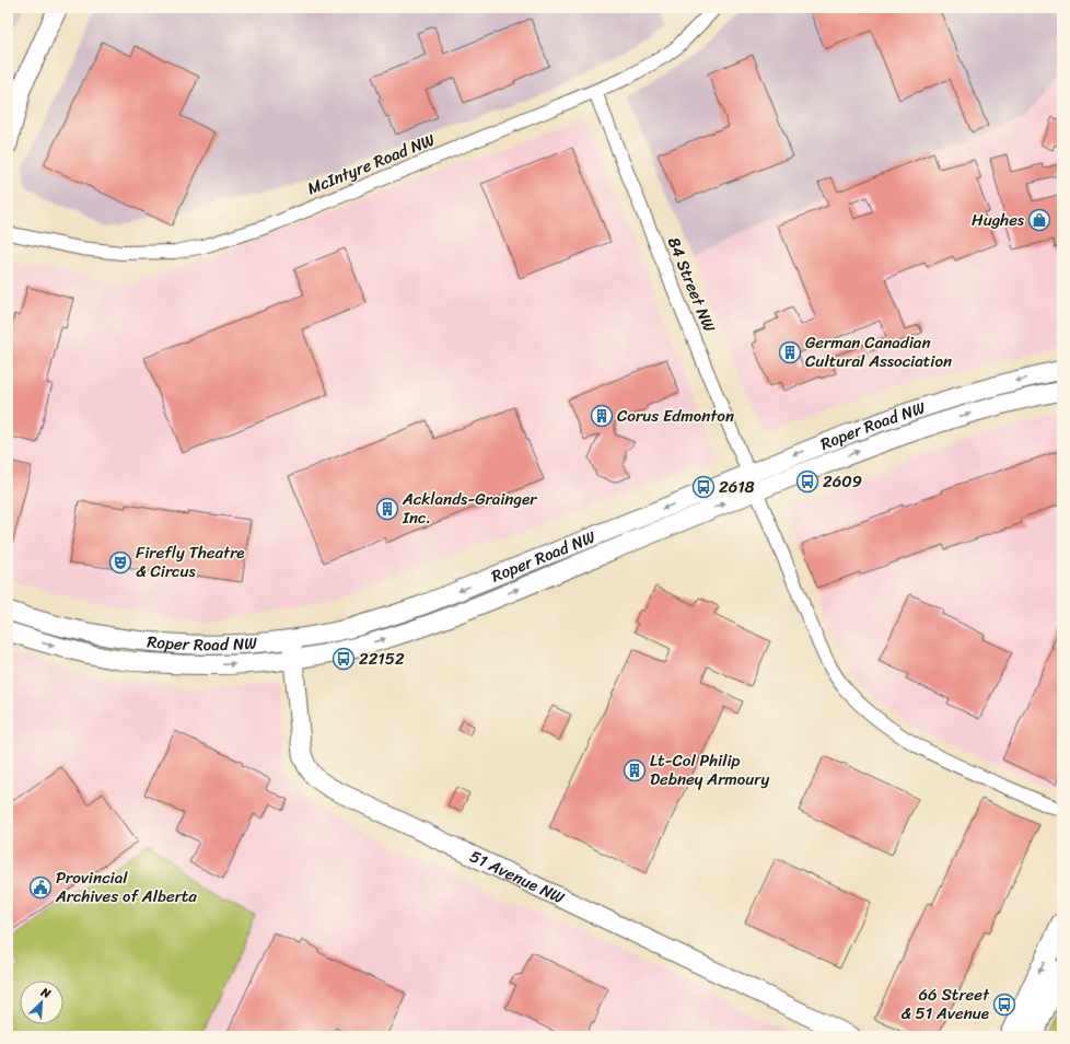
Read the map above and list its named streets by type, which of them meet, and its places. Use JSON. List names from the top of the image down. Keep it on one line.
{"streets":{"main road":["Roper Road NW","51 Avenue NW"],"street":["McIntyre Road NW","84 Street NW"]},"crossings":[["McIntyre Road NW","84 Street NW"],["84 Street NW","Roper Road NW"],["Roper Road NW","51 Avenue NW"]],"places":{"shop":["Hughes"],"building":["German Canadian Cultural Association","Corus Edmonton","Acklands-Grainger Inc.","Lt-Col Philip Debney Armoury"],"bus stop":["2609","2618","22152","66 Street & 51 Avenue"],"theatre":["Firefly Theatre & Circus"],"public building":["Provincial Archives of Alberta"]},"north":"top right"}
